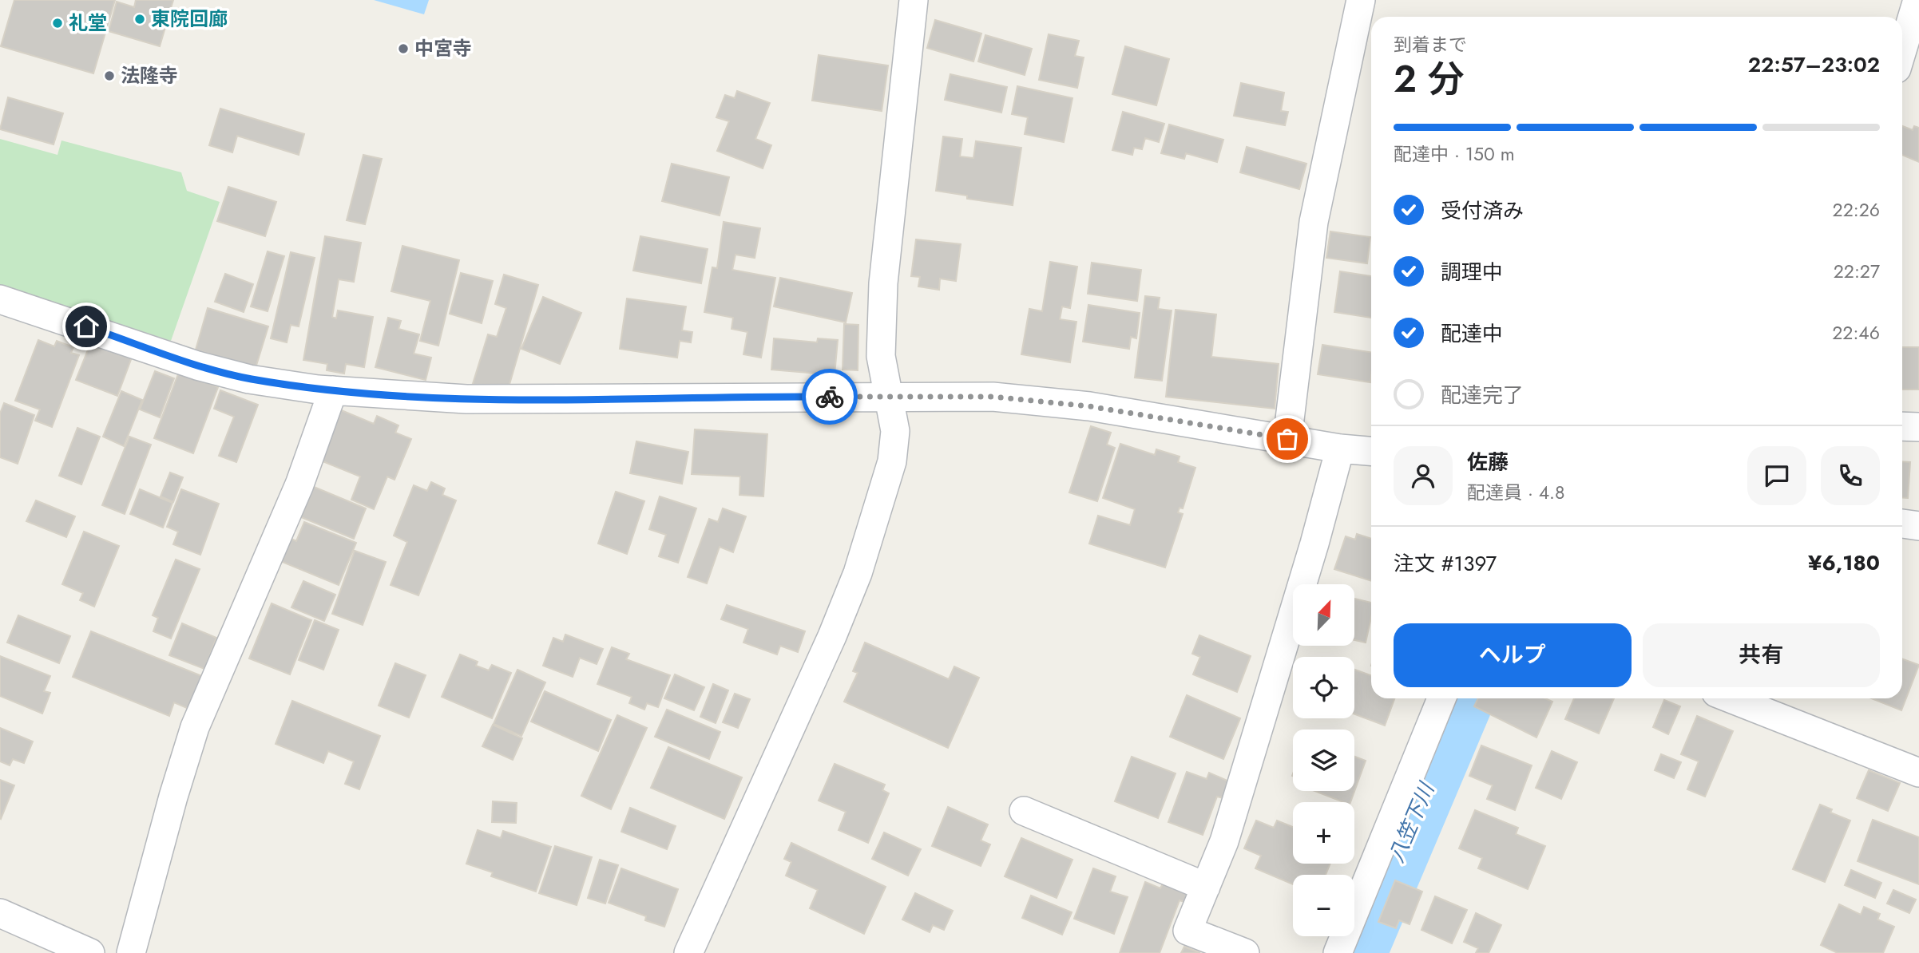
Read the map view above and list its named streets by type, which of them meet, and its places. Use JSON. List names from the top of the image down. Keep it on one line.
{"water":["八笠下川"],"places":["東院回廊","礼堂","中宮寺","法隆寺"],"north":"top right","page":{"heading":["2 分","到着まで","22:57–23:02"],"panel":["佐藤","配達員 · 4.8","注文 #1397","¥6,180"],"bar":"配達中 · 150 m","list":[["受付済み","22:26"],["調理中","22:27"],["配達中","22:46"],"配達完了"],"map_buttons":["+","−"],"buttons":["ヘルプ","共有"]}}
